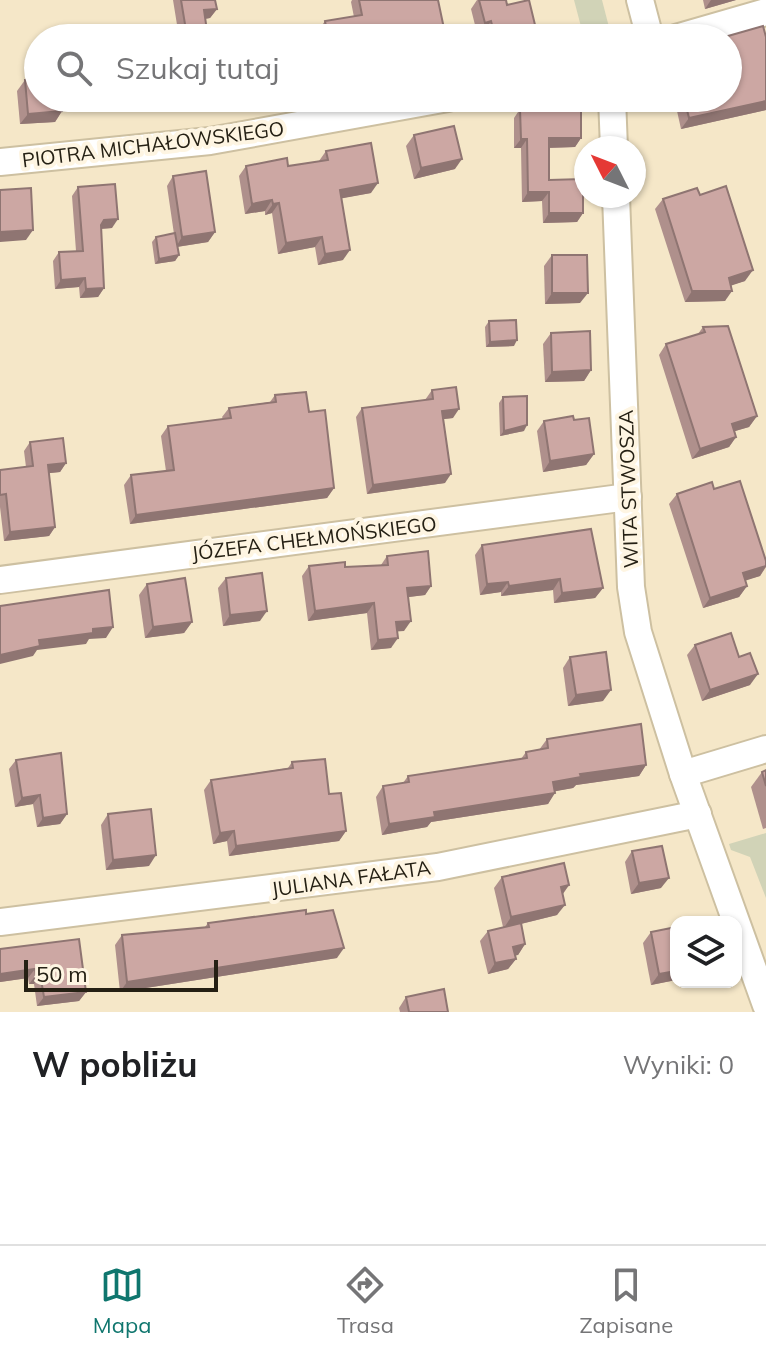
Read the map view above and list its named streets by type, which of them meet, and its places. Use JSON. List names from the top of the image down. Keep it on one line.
{"streets":{"street":["PIOTRA MICHAŁOWSKIEGO","WITA STWOSZA","JÓZEFA CHEŁMOŃSKIEGO","JULIANA FAŁATA"]},"crossings":[["WITA STWOSZA","JÓZEFA CHEŁMOŃSKIEGO"],["WITA STWOSZA","JULIANA FAŁATA"]],"scale_bar":"50 m","north":"top left","page":{"search":"Szukaj tutaj","scale":"50 m","heading":["W pobliżu","Wyniki: 0"],"nav":["Mapa","Trasa","Zapisane"]}}
